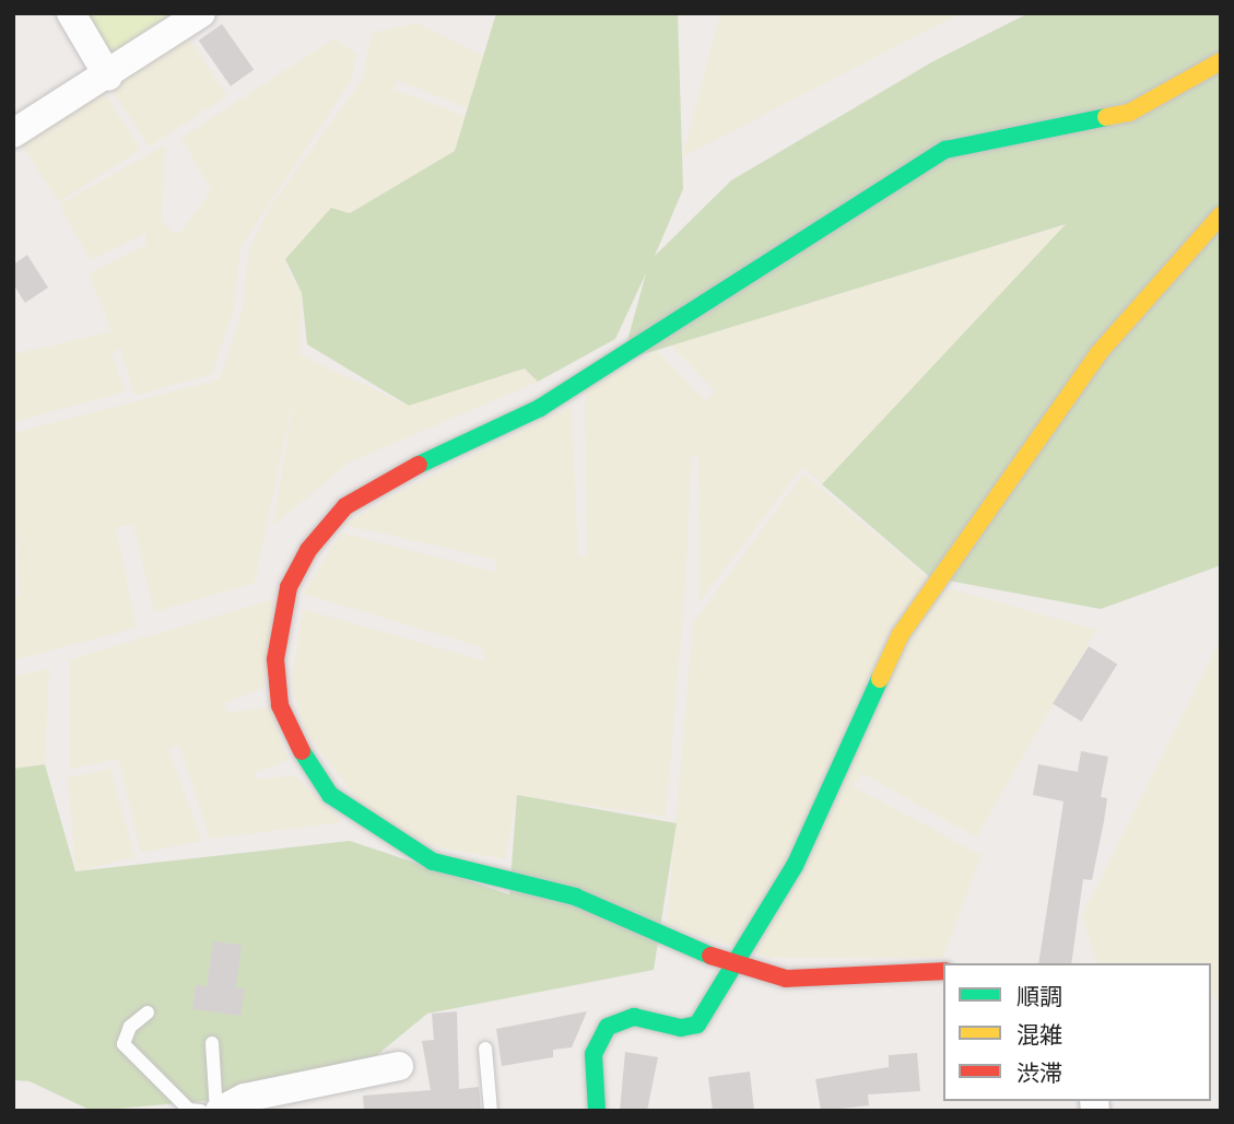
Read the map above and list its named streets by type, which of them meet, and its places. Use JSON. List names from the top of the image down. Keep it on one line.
{"legend":["順調","混雑","渋滞"]}
